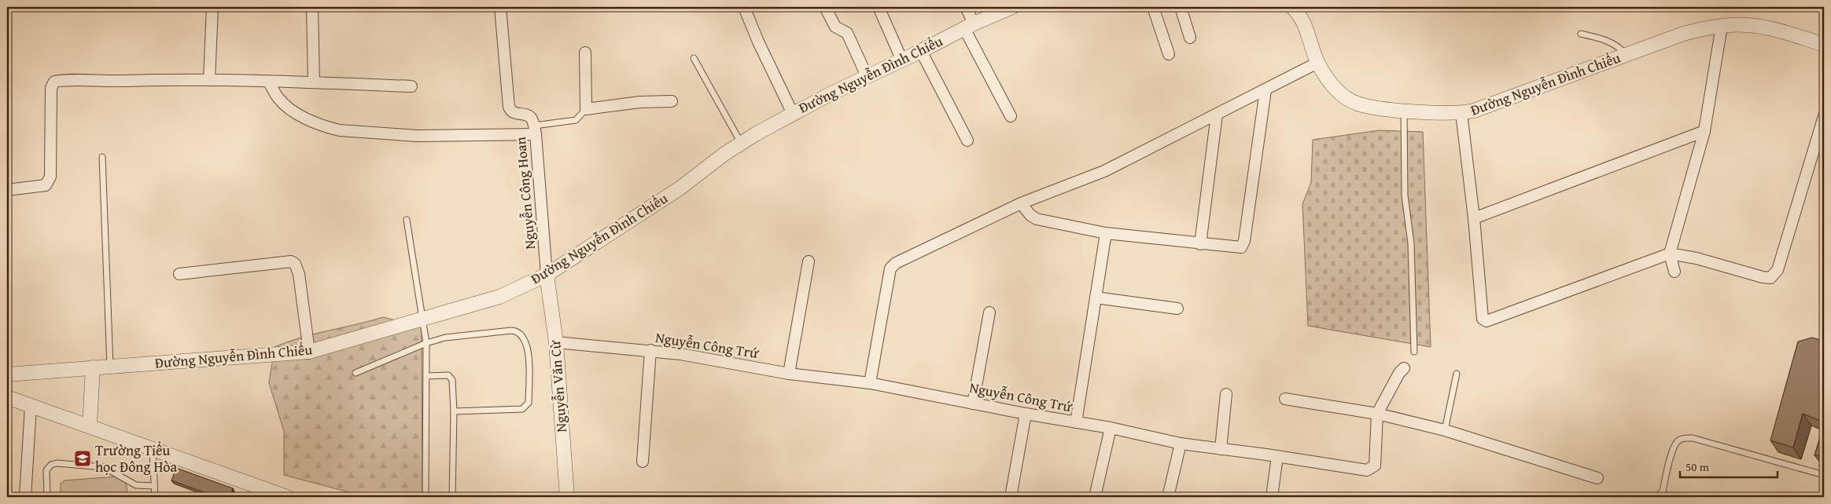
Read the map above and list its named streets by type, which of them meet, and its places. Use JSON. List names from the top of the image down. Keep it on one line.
{"streets":{"street":["Đường Nguyễn Đình Chiểu","Nguyễn Công Hoan","Nguyễn Công Trứ","Nguyễn Văn Cừ"]},"crossings":[["Đường Nguyễn Đình Chiểu","Nguyễn Công Hoan"],["Đường Nguyễn Đình Chiểu","Nguyễn Văn Cừ"],["Nguyễn Công Hoan","Nguyễn Văn Cừ"],["Nguyễn Công Trứ","Nguyễn Văn Cừ"]],"places":{"school or university":["Trường Tiểu học Đông Hòa"]},"scale_bar":"50 m"}
